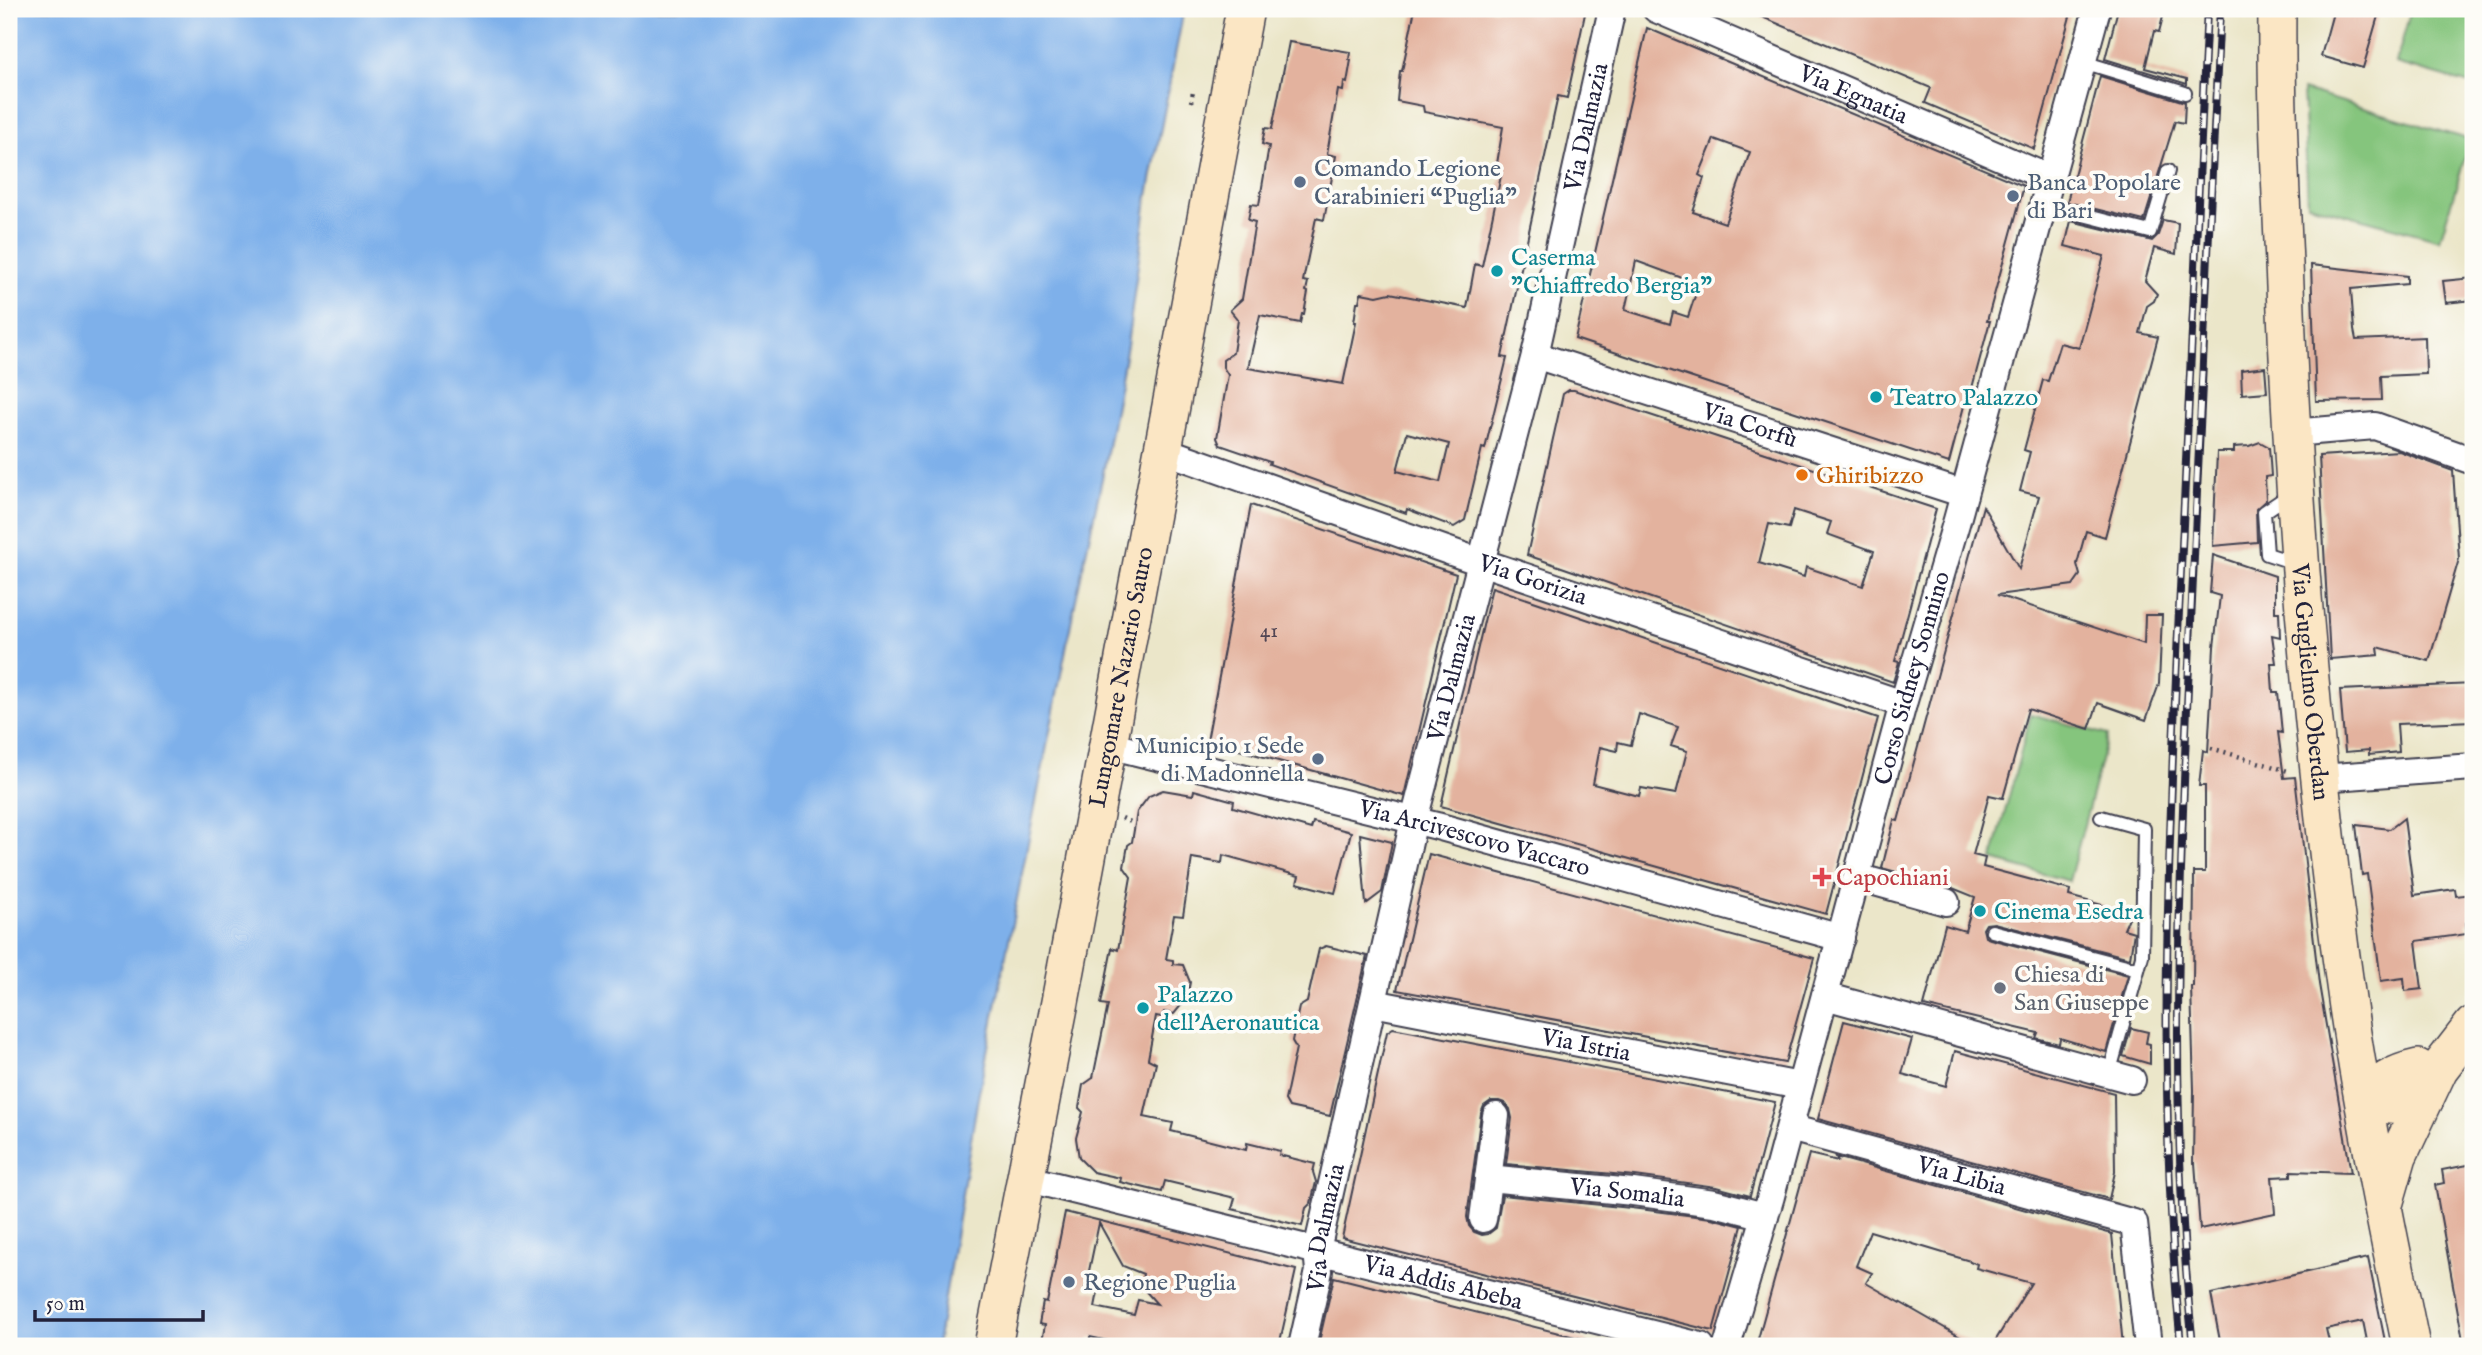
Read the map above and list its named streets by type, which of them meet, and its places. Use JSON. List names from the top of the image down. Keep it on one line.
{"streets":{"main road":["Lungomare Nazario Sauro","Via Guglielmo Oberdan"],"street":["Via Egnatia","Via Dalmazia","Via Corfù","Via Gorizia","Corso Sidney Sonnino","Via Arcivescovo Vaccaro","Via Istria","Via Libia","Via Somalia","Via Addis Abeba"]},"crossings":[["Via Egnatia","Corso Sidney Sonnino"],["Via Dalmazia","Via Corfù"],["Via Dalmazia","Via Gorizia"],["Via Dalmazia","Via Arcivescovo Vaccaro"],["Via Dalmazia","Via Istria"],["Via Dalmazia","Via Addis Abeba"],["Via Corfù","Corso Sidney Sonnino"],["Via Gorizia","Lungomare Nazario Sauro"],["Via Gorizia","Corso Sidney Sonnino"],["Lungomare Nazario Sauro","Via Arcivescovo Vaccaro"],["Lungomare Nazario Sauro","Via Addis Abeba"],["Corso Sidney Sonnino","Via Arcivescovo Vaccaro"],["Corso Sidney Sonnino","Via Istria"],["Corso Sidney Sonnino","Via Libia"],["Corso Sidney Sonnino","Via Somalia"]],"places":{"other":["Comando Legione Carabinieri “Puglia”","Banca Popolare di Bari","Caserma \"Chiaffredo Bergia\"","Teatro Palazzo","Ghiribizzo","Municipio 1 Sede di Madonnella","Cinema Esedra","Chiesa di San Giuseppe","Palazzo dell'Aeronautica","Regione Puglia"],"health":["Capochiani"]},"house_numbers":["41"],"scale_bar":"50 m"}
